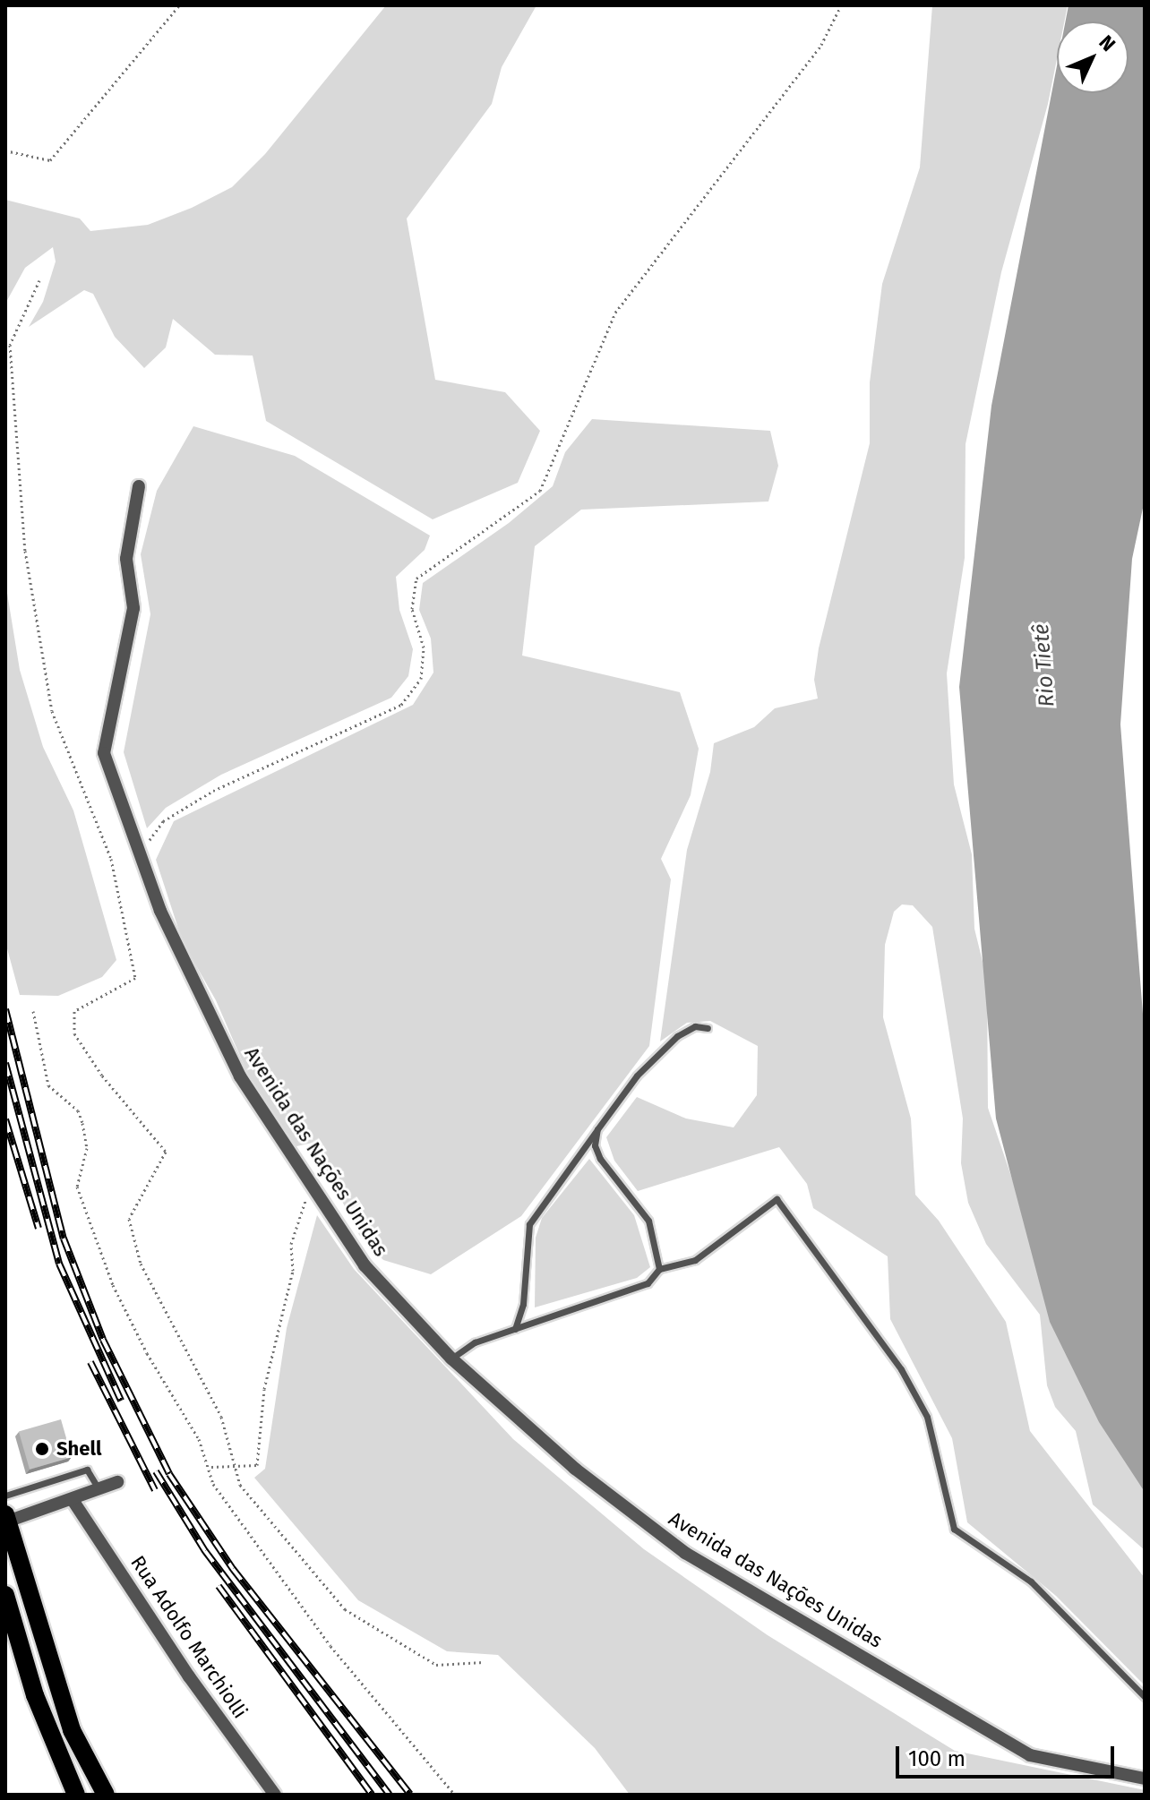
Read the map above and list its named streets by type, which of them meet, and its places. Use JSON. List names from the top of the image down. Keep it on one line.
{"streets":{"street":["Avenida das Nações Unidas","Rua Adolfo Marchiolli"]},"water":["Rio Tietê"],"places":["Shell"],"scale_bar":"100 m","north":"top right"}
